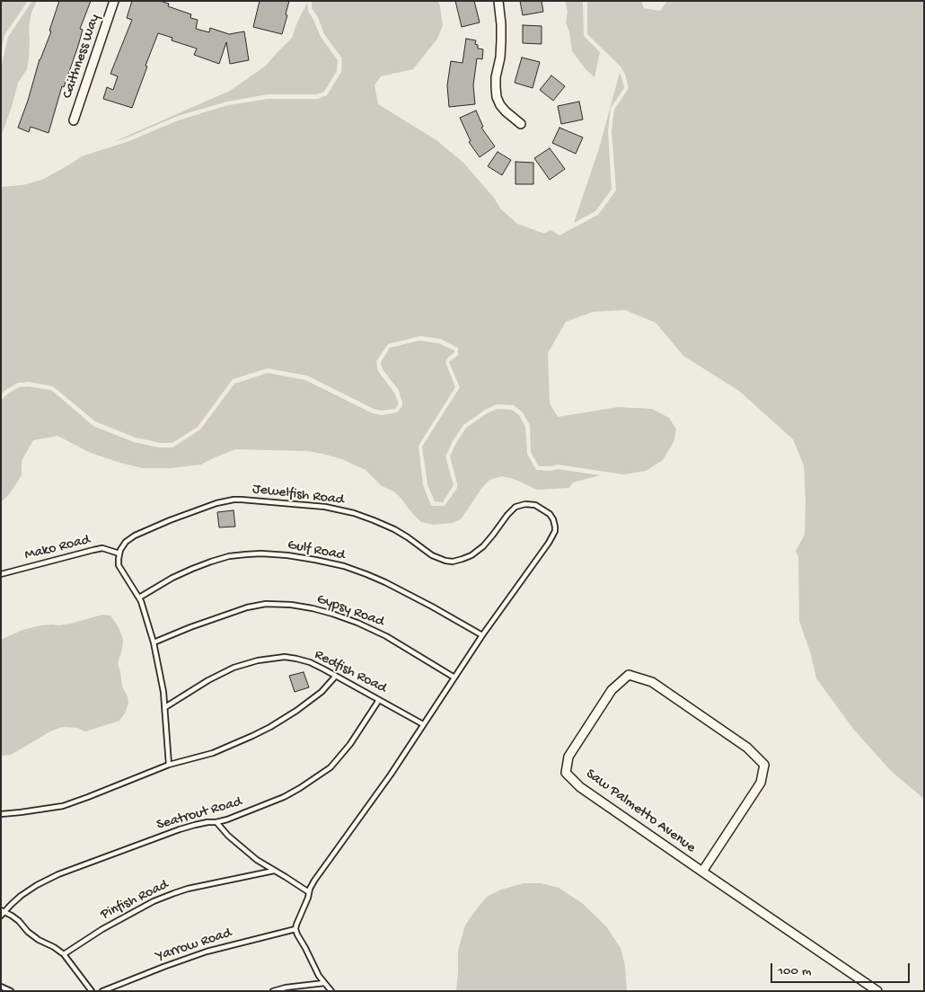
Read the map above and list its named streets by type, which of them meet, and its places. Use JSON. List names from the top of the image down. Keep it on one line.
{"streets":{"street":["Caithness Way","Saw Palmetto Avenue"],"lane":["Jewelfish Road","Mako Road","Gulf Road","Gypsy Road","Redfish Road","Seatrout Road","Pinfish Road","Yarrow Road"]},"crossings":[["Jewelfish Road","Mako Road"],["Jewelfish Road","Gulf Road"],["Jewelfish Road","Gypsy Road"],["Jewelfish Road","Redfish Road"],["Jewelfish Road","Yarrow Road"],["Redfish Road","Seatrout Road"]],"scale_bar":"100 m"}
